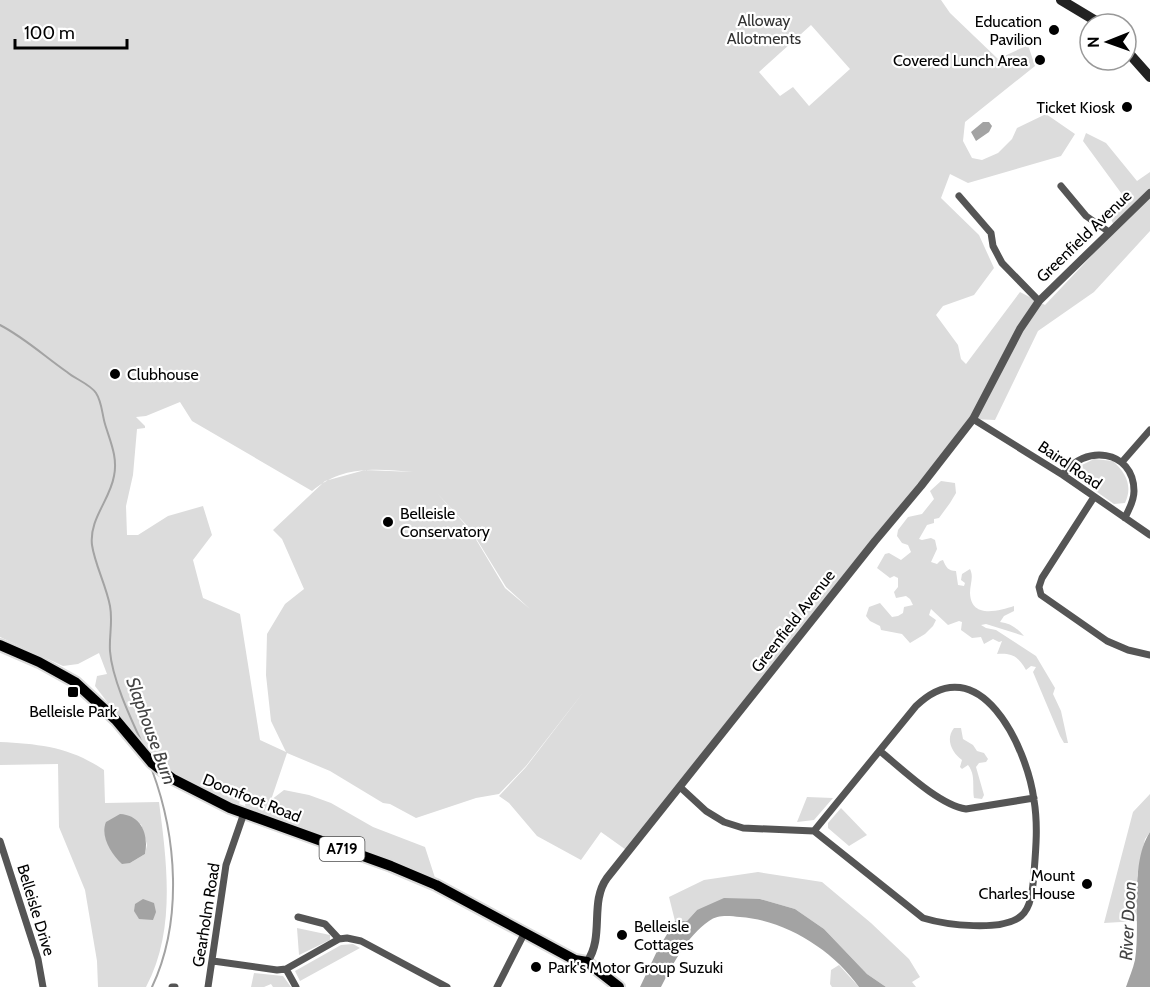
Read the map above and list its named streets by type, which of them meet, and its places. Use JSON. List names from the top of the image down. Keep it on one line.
{"streets":{"main road":["Doonfoot Road","A719"],"street":["Greenfield Avenue","Baird Road","Belleisle Drive","Gearholm Road"]},"crossings":[["Greenfield Avenue","Baird Road"],["Greenfield Avenue","Doonfoot Road"],["Greenfield Avenue","A719"],["Doonfoot Road","A719"],["Doonfoot Road","Gearholm Road"]],"water":["Slaphouse Burn","River Doon"],"parks":["Alloway Allotments"],"places":{"other":["Education Pavilion","Covered Lunch Area","Ticket Kiosk","Clubhouse","Belleisle Conservatory","Mount Charles House","Belleisle Cottages","Park's Motor Group Suzuki"],"transit":["Belleisle Park"]},"scale_bar":"100 m","north":"left"}
